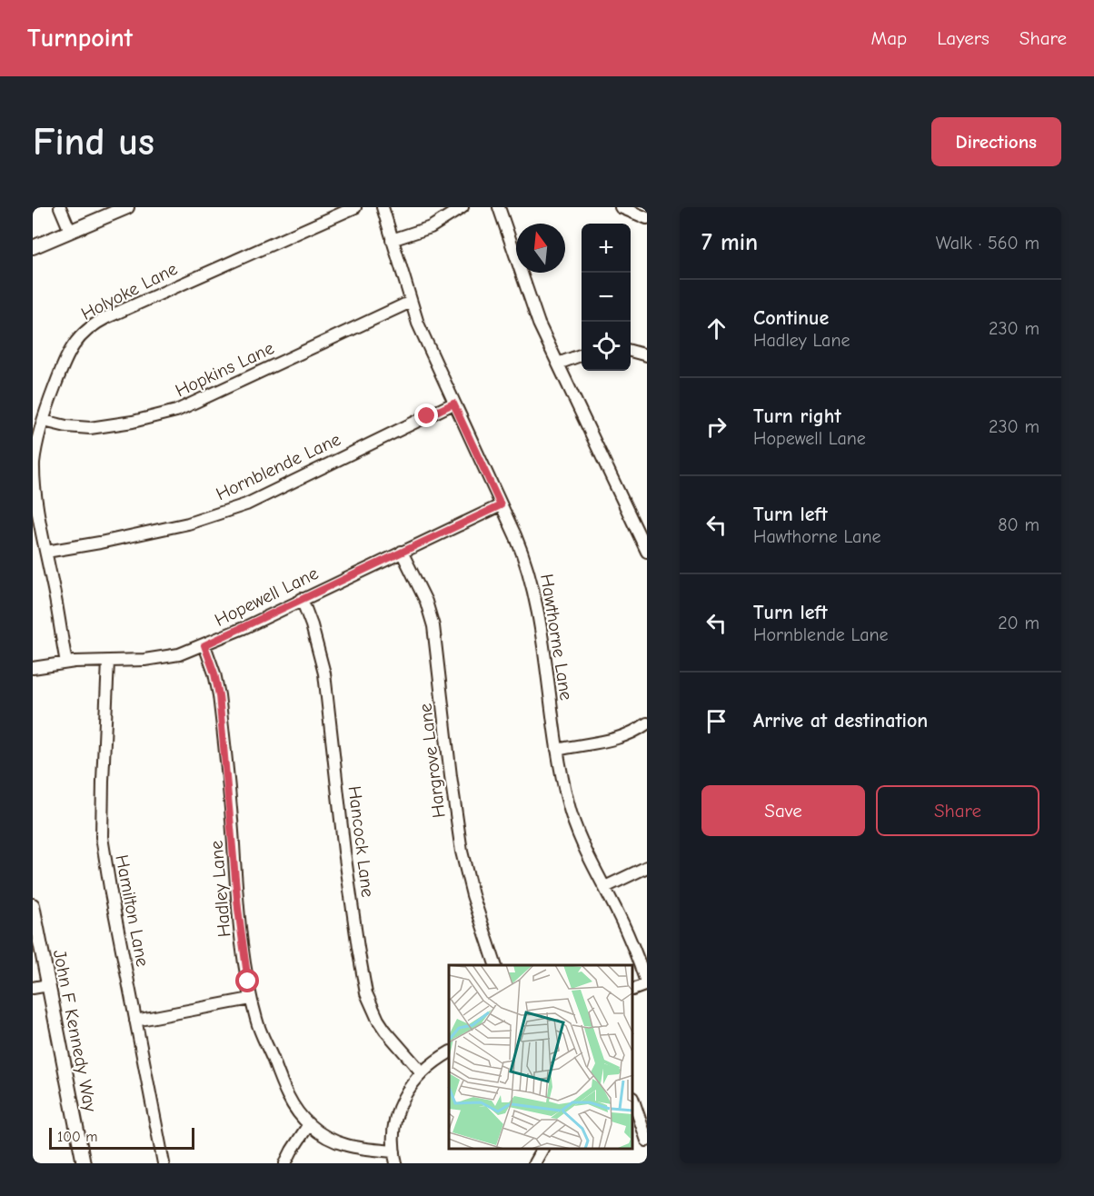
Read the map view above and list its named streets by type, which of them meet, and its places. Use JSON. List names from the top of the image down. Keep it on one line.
{"streets":{"street":["Holyoke Lane","Hopkins Lane","Hornblende Lane","Hopewell Lane","Hawthorne Lane","Hargrove Lane","Hancock Lane","Hadley Lane","Hamilton Lane","John F Kennedy Way"]},"crossings":[["Holyoke Lane","Hopkins Lane"],["Holyoke Lane","Hornblende Lane"],["Holyoke Lane","Hopewell Lane"],["Hopkins Lane","Hawthorne Lane"],["Hornblende Lane","Hawthorne Lane"],["Hopewell Lane","Hawthorne Lane"],["Hopewell Lane","Hargrove Lane"],["Hopewell Lane","Hancock Lane"],["Hopewell Lane","Hadley Lane"],["Hopewell Lane","Hamilton Lane"]],"scale_bar":"100 m","north":"top","page":{"header":"Turnpoint","nav":["Map","Layers","Share"],"buttons":["Directions",["Save","Share"]],"title":"Find us","heading":["7 min","Walk · 560 m"],"map_buttons":["+","−"],"list":[["Continue","Hadley Lane","230 m"],["Turn right","Hopewell Lane","230 m"],["Turn left","Hawthorne Lane","80 m"],["Turn left","Hornblende Lane","20 m"],"Arrive at destination"],"scale":"100 m"}}
